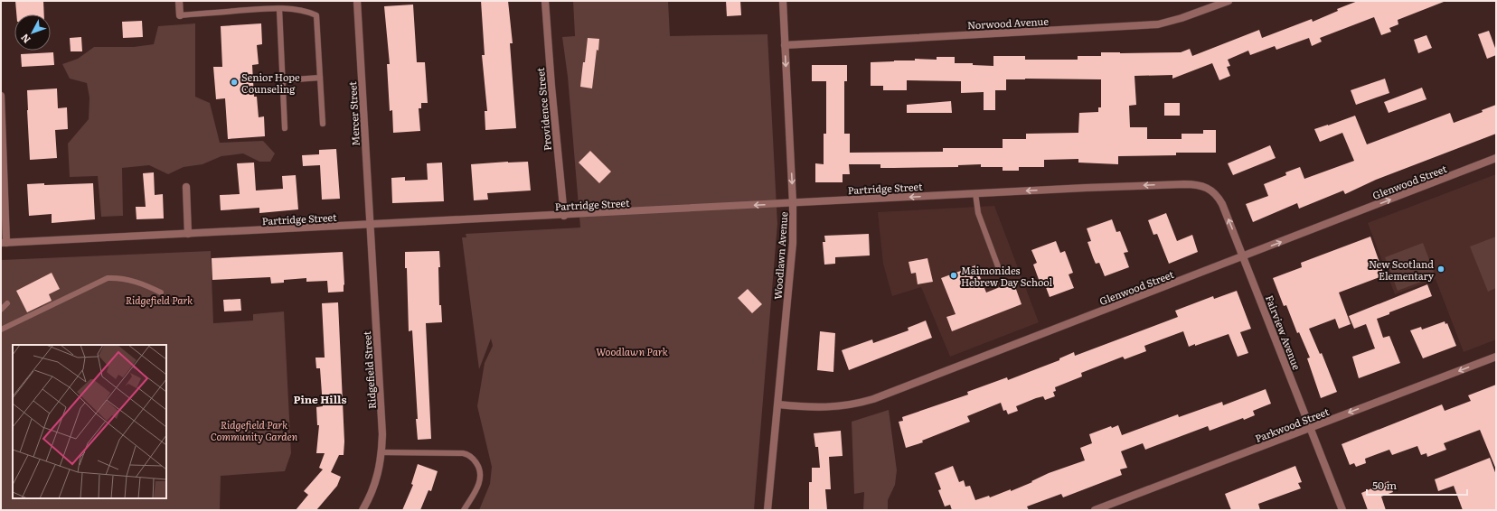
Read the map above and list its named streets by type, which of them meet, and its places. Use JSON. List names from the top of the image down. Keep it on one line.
{"streets":{"street":["Norwood Avenue","Providence Street","Mercer Street","Glenwood Street","Partridge Street","Woodlawn Avenue","Fairview Avenue","Ridgefield Street","Parkwood Street"]},"crossings":[["Norwood Avenue","Woodlawn Avenue"],["Providence Street","Partridge Street"],["Mercer Street","Partridge Street"],["Mercer Street","Ridgefield Street"],["Glenwood Street","Woodlawn Avenue"],["Glenwood Street","Fairview Avenue"],["Partridge Street","Woodlawn Avenue"],["Partridge Street","Fairview Avenue"],["Partridge Street","Ridgefield Street"],["Fairview Avenue","Parkwood Street"]],"one_way":["Glenwood Street","Partridge Street","Parkwood Street"],"districts":["Pine Hills"],"parks":["Ridgefield Park","Woodlawn Park","Ridgefield Park Community Garden"],"places":["Senior Hope Counseling","New Scotland Elementary","Maimonides Hebrew Day School"],"scale_bar":"50 m","north":"bottom left"}
